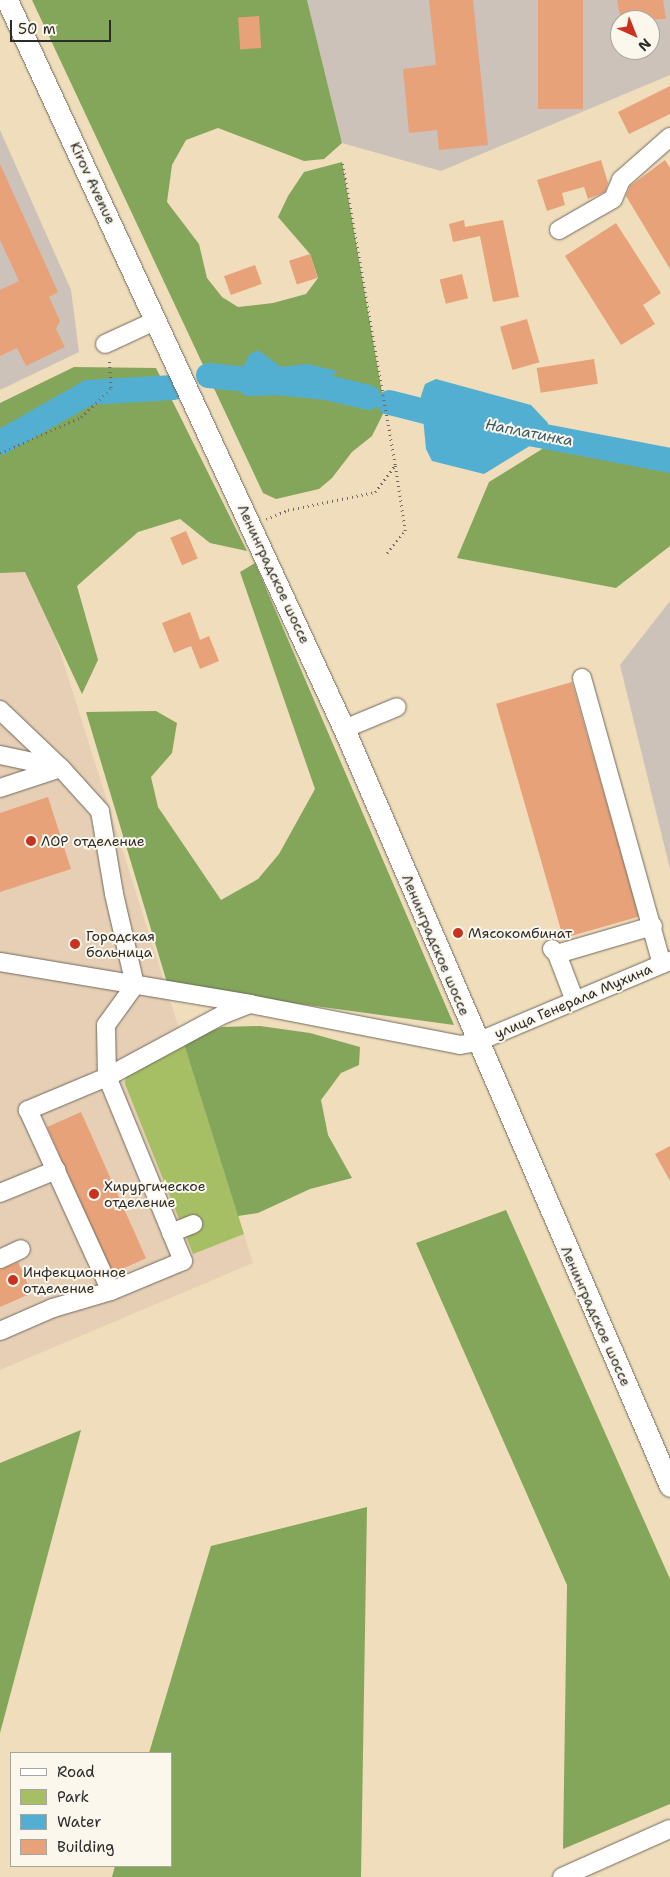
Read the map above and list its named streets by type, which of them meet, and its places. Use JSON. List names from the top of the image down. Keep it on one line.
{"streets":{"main road":["Kirov Avenue","Ленинградское шоссе"],"street":["улица Генерала Мухина"]},"crossings":[["Kirov Avenue","Ленинградское шоссе"],["Ленинградское шоссе","улица Генерала Мухина"]],"water":["Наплатинка"],"places":["ЛОР отделение","Мясокомбинат","Городская больница","Хирургическое отделение","Инфекционное отделение"],"legend":["Road","Park","Water","Building"],"scale_bar":"50 m","north":"bottom right"}
